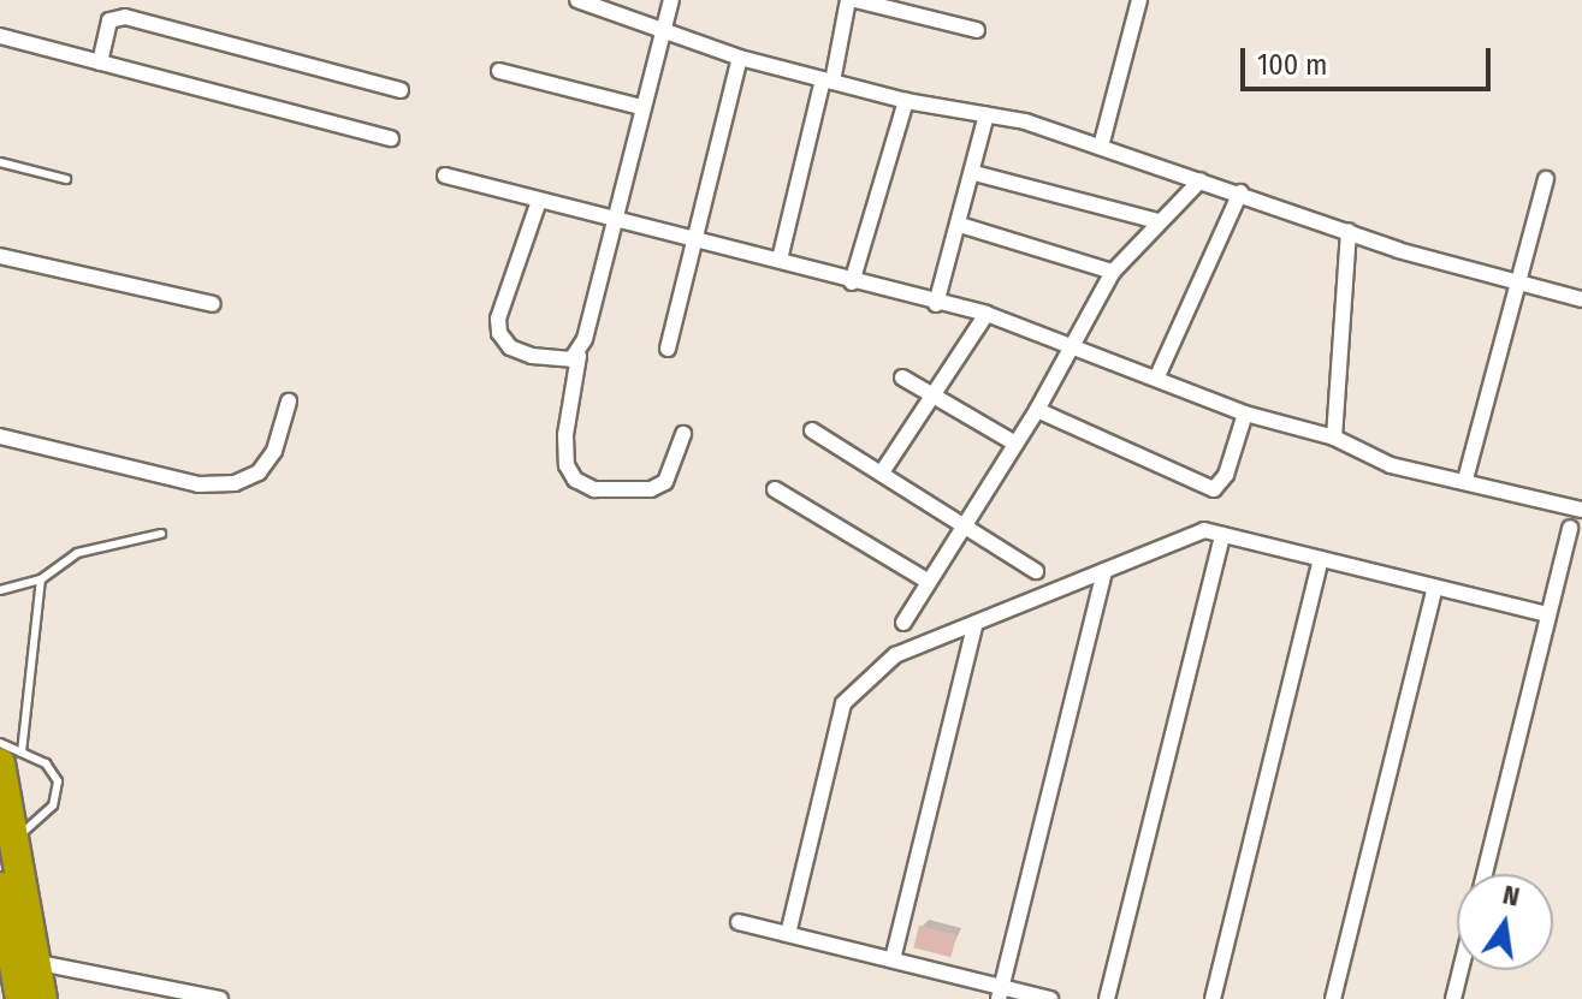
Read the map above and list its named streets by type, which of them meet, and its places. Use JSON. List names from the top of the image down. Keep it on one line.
{"scale_bar":"100 m","north":"top"}
